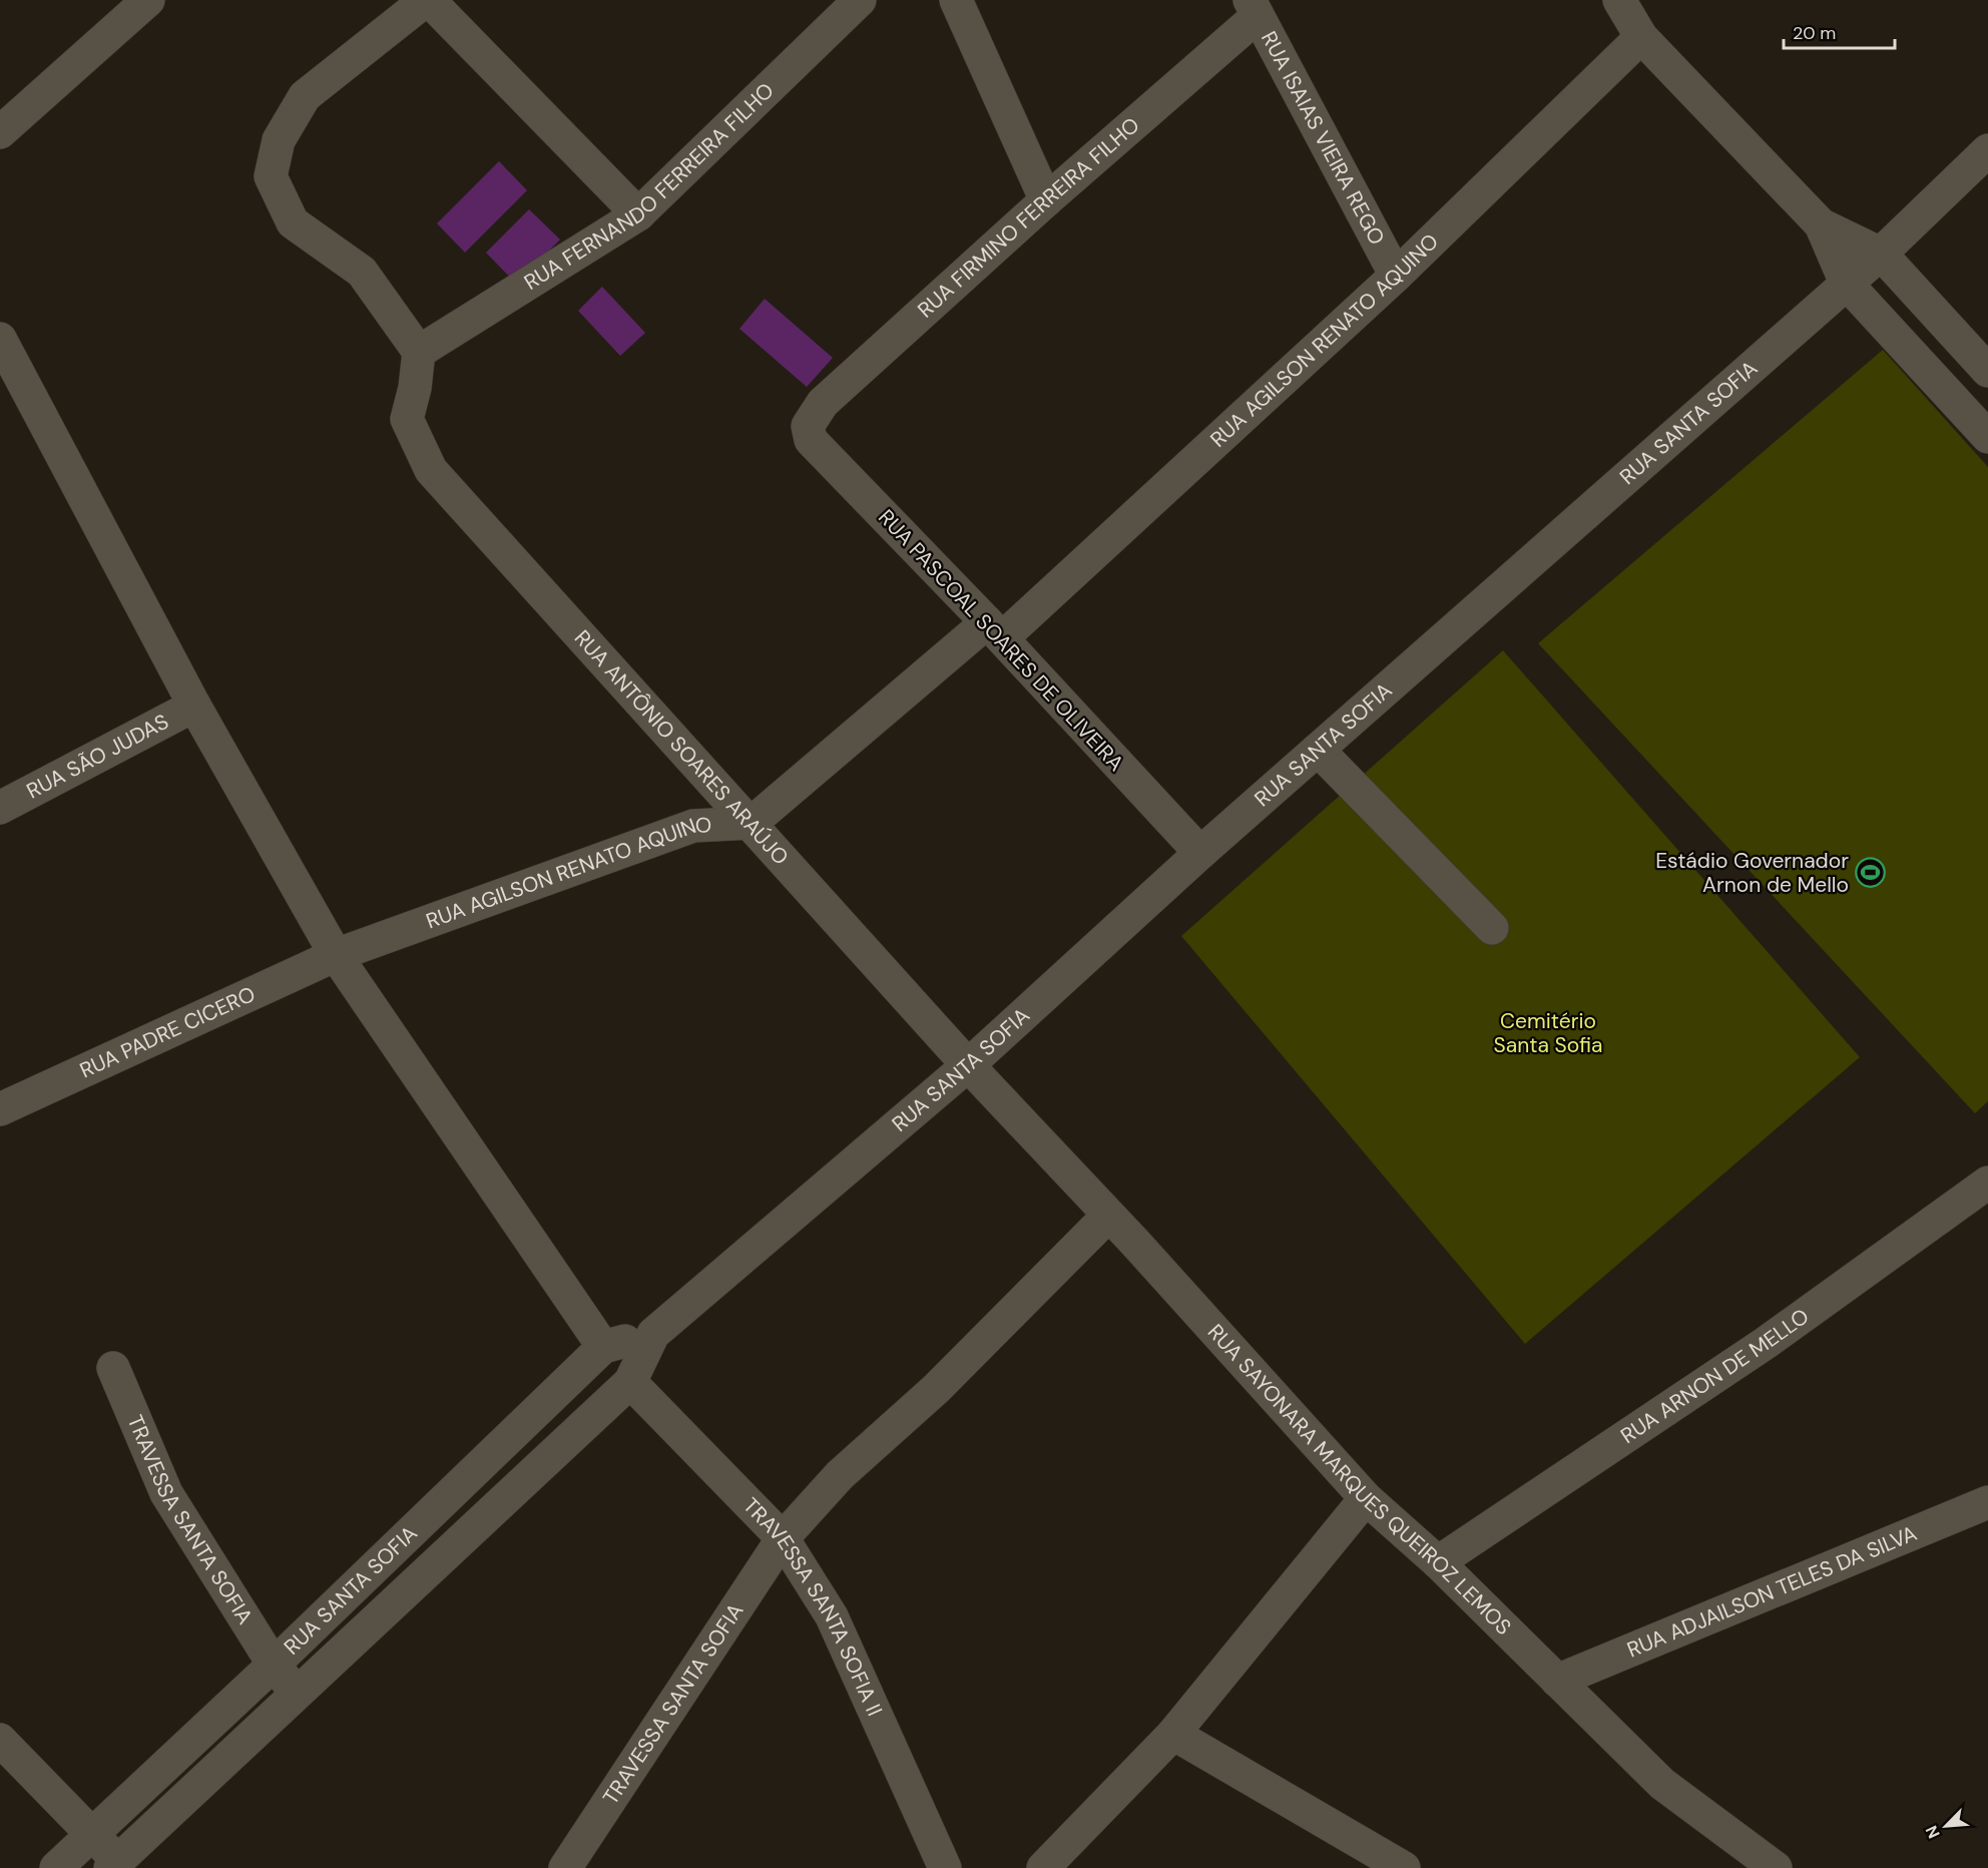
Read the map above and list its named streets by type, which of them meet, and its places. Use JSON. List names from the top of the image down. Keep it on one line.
{"streets":{"street":["RUA ISAIAS VIEIRA REGO","RUA FERNANDO FERREIRA FILHO","RUA FIRMINO FERREIRA FILHO","RUA AGILSON RENATO AQUINO","RUA SANTA SOFIA","RUA PASCOAL SOARES DE OLIVEIRA","RUA ANTÔNIO SOARES ARAÚJO","RUA SÃO JUDAS","RUA PADRE CICERO","RUA ARNON DE MELLO","RUA SAYONARA MARQUES QUEIROZ LEMOS","TRAVESSA SANTA SOFIA","RUA ADJAILSON TELES DA SILVA","TRAVESSA SANTA SOFIA II"]},"crossings":[["RUA ISAIAS VIEIRA REGO","RUA FIRMINO FERREIRA FILHO"],["RUA ISAIAS VIEIRA REGO","RUA AGILSON RENATO AQUINO"],["RUA FERNANDO FERREIRA FILHO","RUA ANTÔNIO SOARES ARAÚJO"],["RUA FIRMINO FERREIRA FILHO","RUA PASCOAL SOARES DE OLIVEIRA"],["RUA AGILSON RENATO AQUINO","RUA PASCOAL SOARES DE OLIVEIRA"],["RUA AGILSON RENATO AQUINO","RUA ANTÔNIO SOARES ARAÚJO"],["RUA AGILSON RENATO AQUINO","RUA PADRE CICERO"],["RUA SANTA SOFIA","RUA PASCOAL SOARES DE OLIVEIRA"],["RUA SANTA SOFIA","RUA ANTÔNIO SOARES ARAÚJO"],["RUA SANTA SOFIA","RUA SAYONARA MARQUES QUEIROZ LEMOS"],["RUA SANTA SOFIA","TRAVESSA SANTA SOFIA"],["RUA SANTA SOFIA","TRAVESSA SANTA SOFIA II"],["RUA ANTÔNIO SOARES ARAÚJO","RUA SAYONARA MARQUES QUEIROZ LEMOS"],["RUA ARNON DE MELLO","RUA SAYONARA MARQUES QUEIROZ LEMOS"],["RUA SAYONARA MARQUES QUEIROZ LEMOS","TRAVESSA SANTA SOFIA"],["RUA SAYONARA MARQUES QUEIROZ LEMOS","RUA ADJAILSON TELES DA SILVA"],["TRAVESSA SANTA SOFIA","TRAVESSA SANTA SOFIA II"]],"parks":["Cemitério Santa Sofia"],"places":{"sports":["Estádio Governador Arnon de Mello"]},"scale_bar":"20 m","north":"bottom left"}
